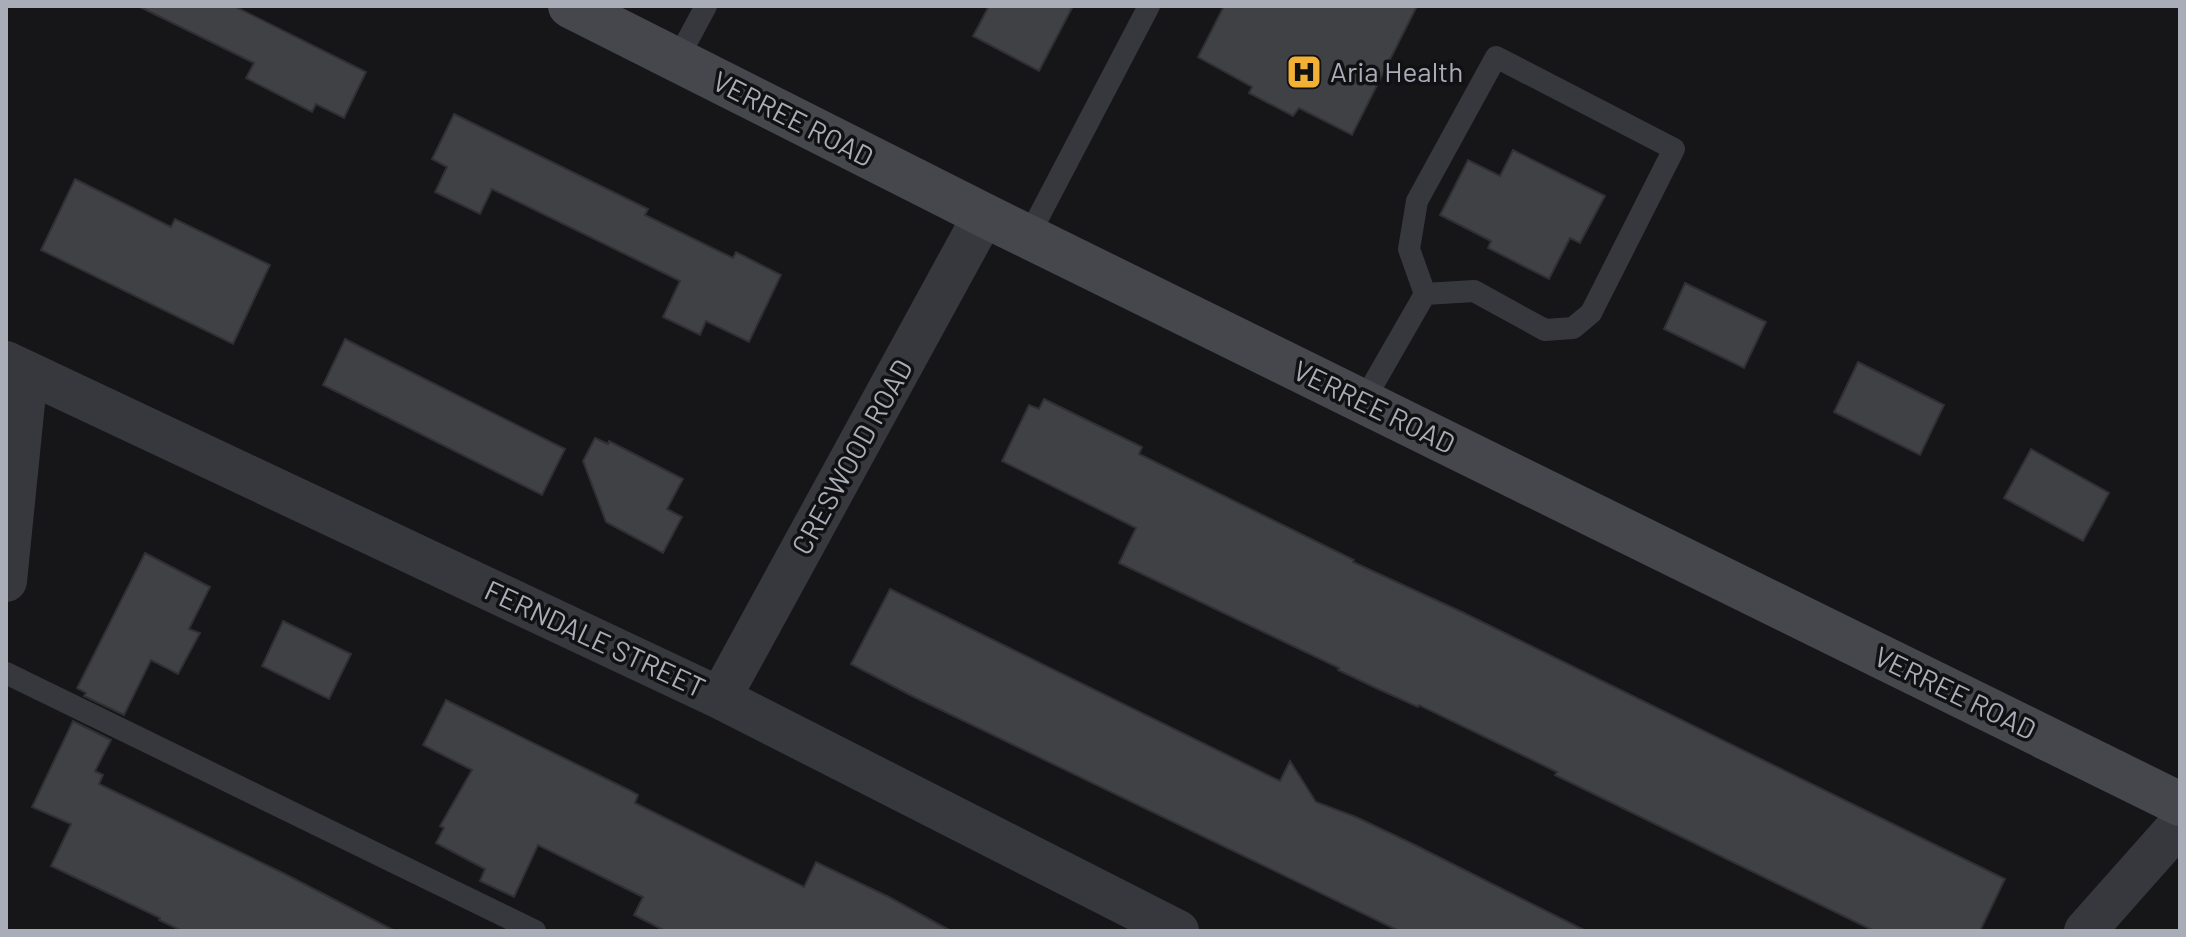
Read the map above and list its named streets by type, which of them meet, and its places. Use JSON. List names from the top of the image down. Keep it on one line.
{"streets":{"main road":["VERREE ROAD"],"street":["CRESWOOD ROAD","FERNDALE STREET"]},"crossings":[["VERREE ROAD","CRESWOOD ROAD"],["CRESWOOD ROAD","FERNDALE STREET"]],"places":{"hospital":["Aria Health"]}}
